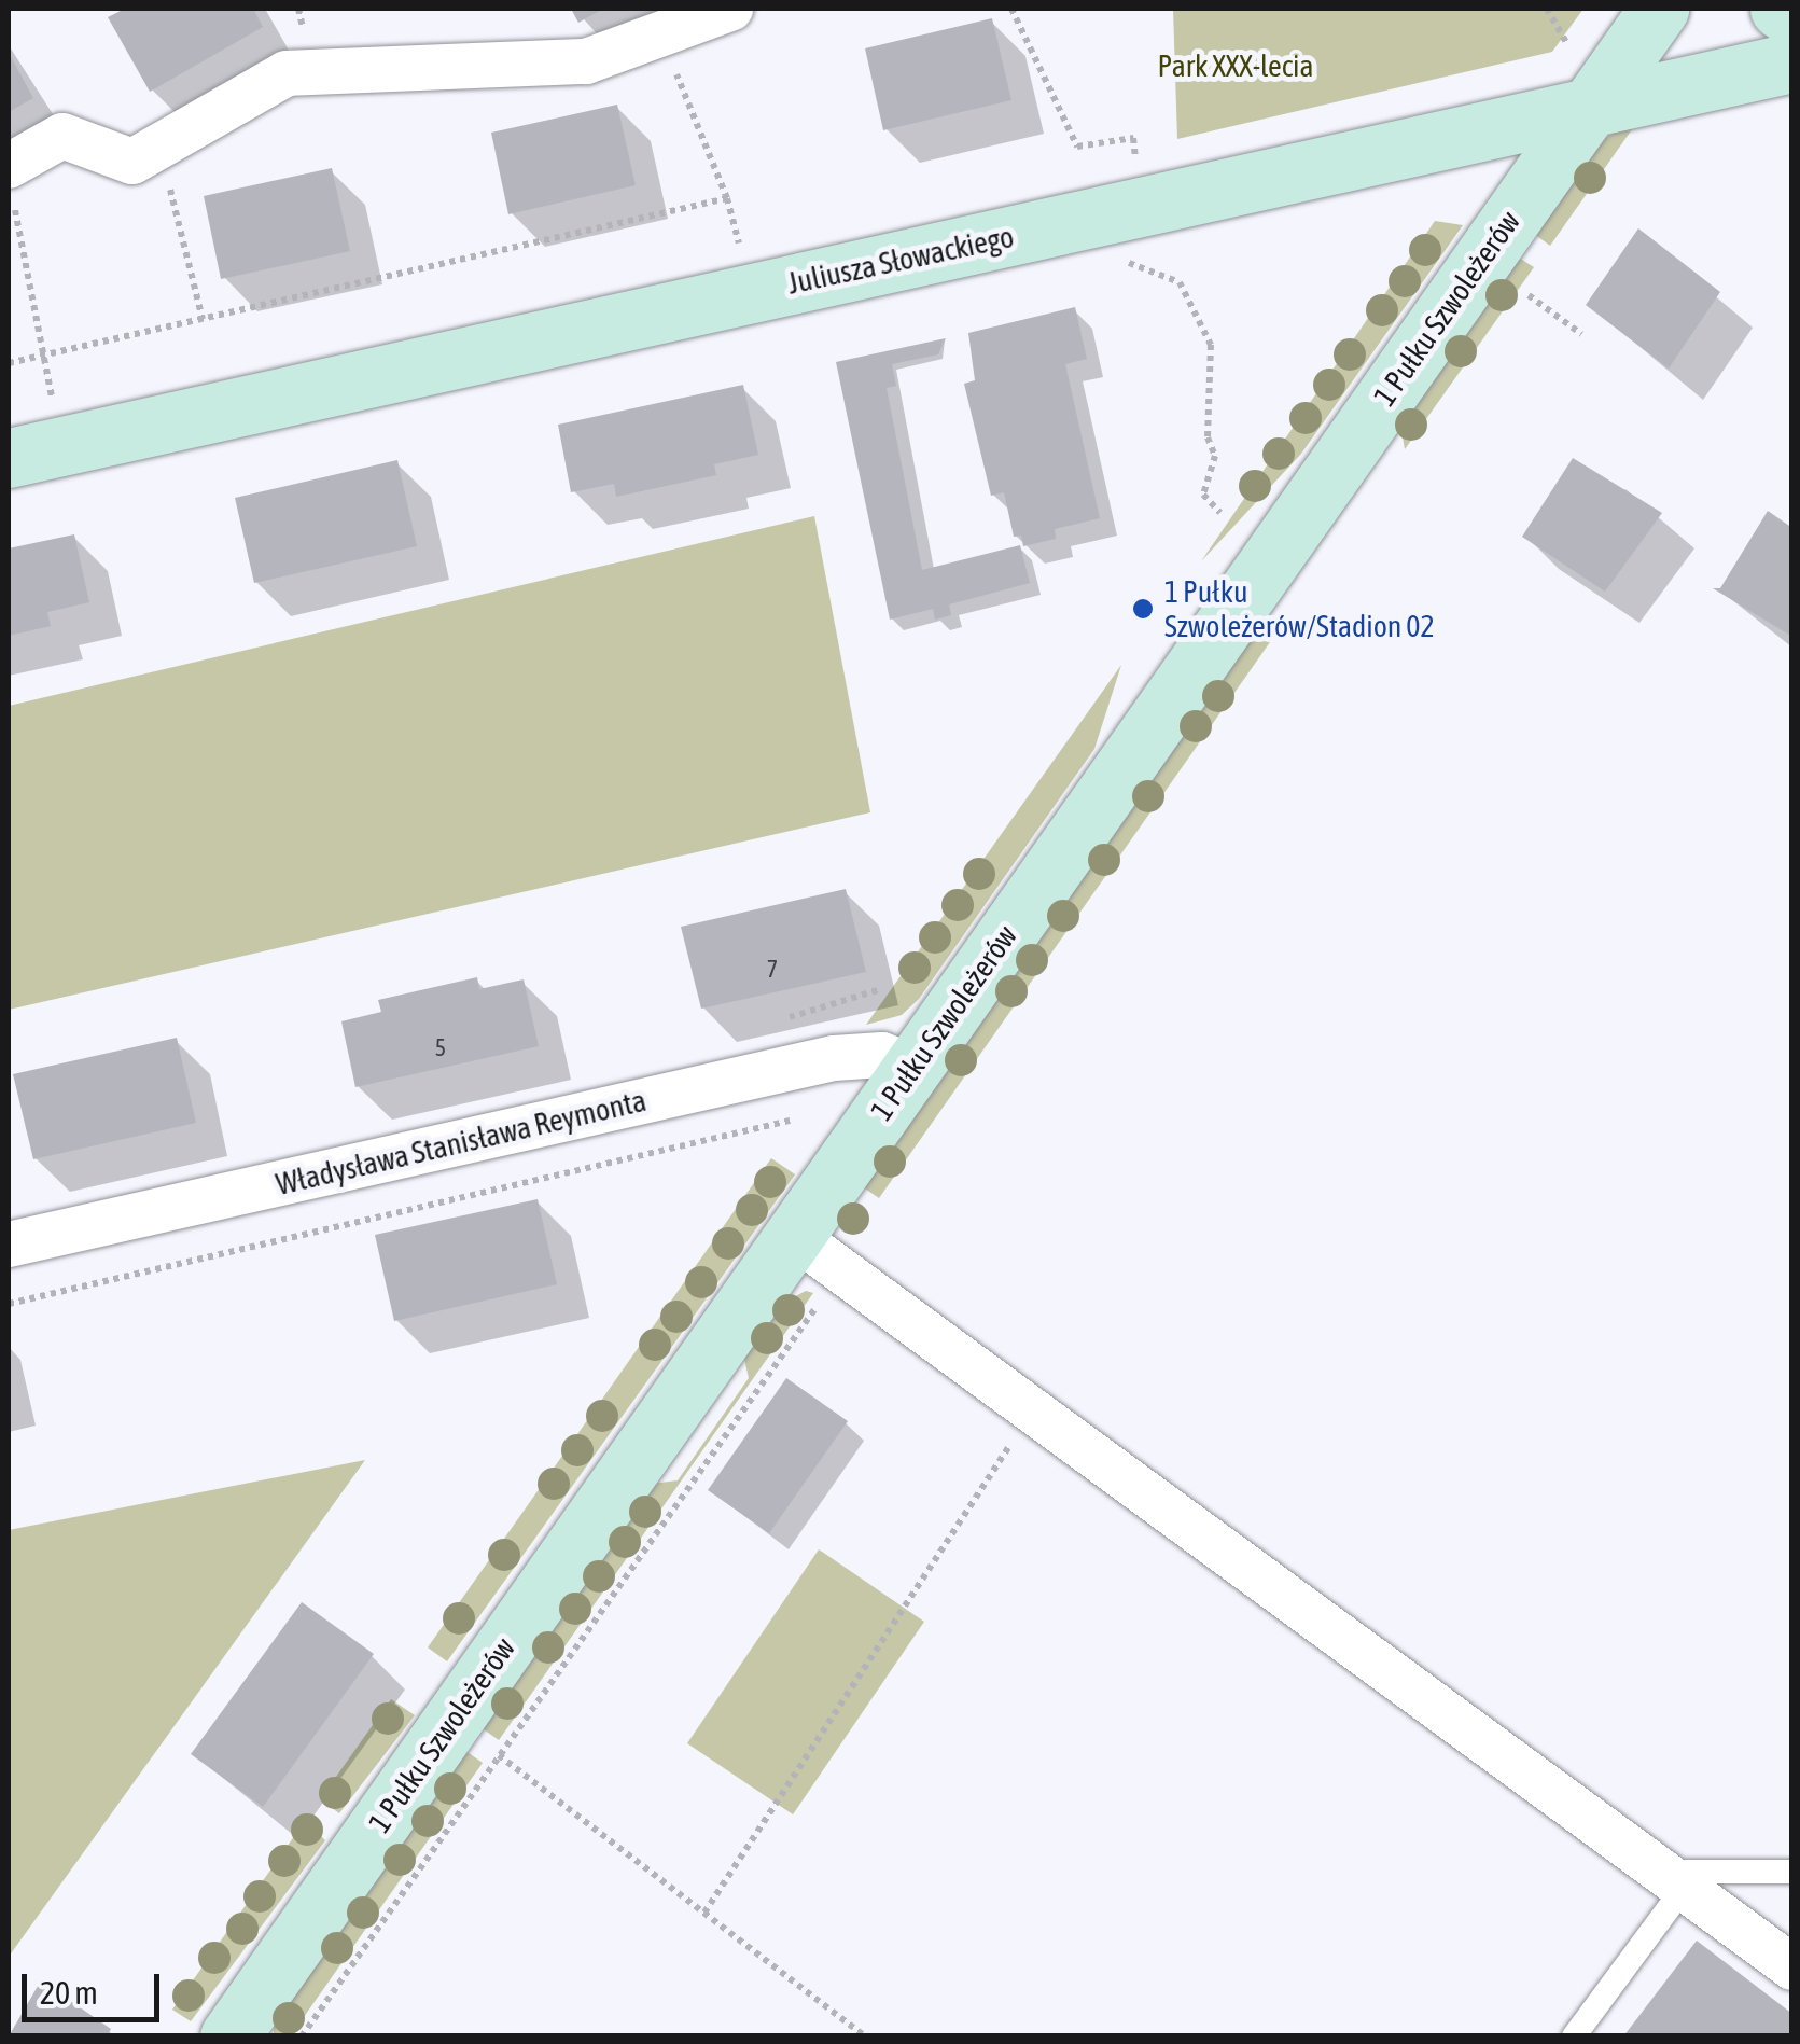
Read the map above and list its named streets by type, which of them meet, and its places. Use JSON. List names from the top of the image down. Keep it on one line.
{"streets":{"street":["Juliusza Słowackiego","1 Pułku Szwoleżerów","Władysława Stanisława Reymonta"]},"crossings":[["Juliusza Słowackiego","1 Pułku Szwoleżerów"],["1 Pułku Szwoleżerów","Władysława Stanisława Reymonta"]],"parks":["Park XXX-lecia"],"places":["1 Pułku Szwoleżerów/Stadion 02"],"house_numbers":["7","5"],"scale_bar":"20 m"}
